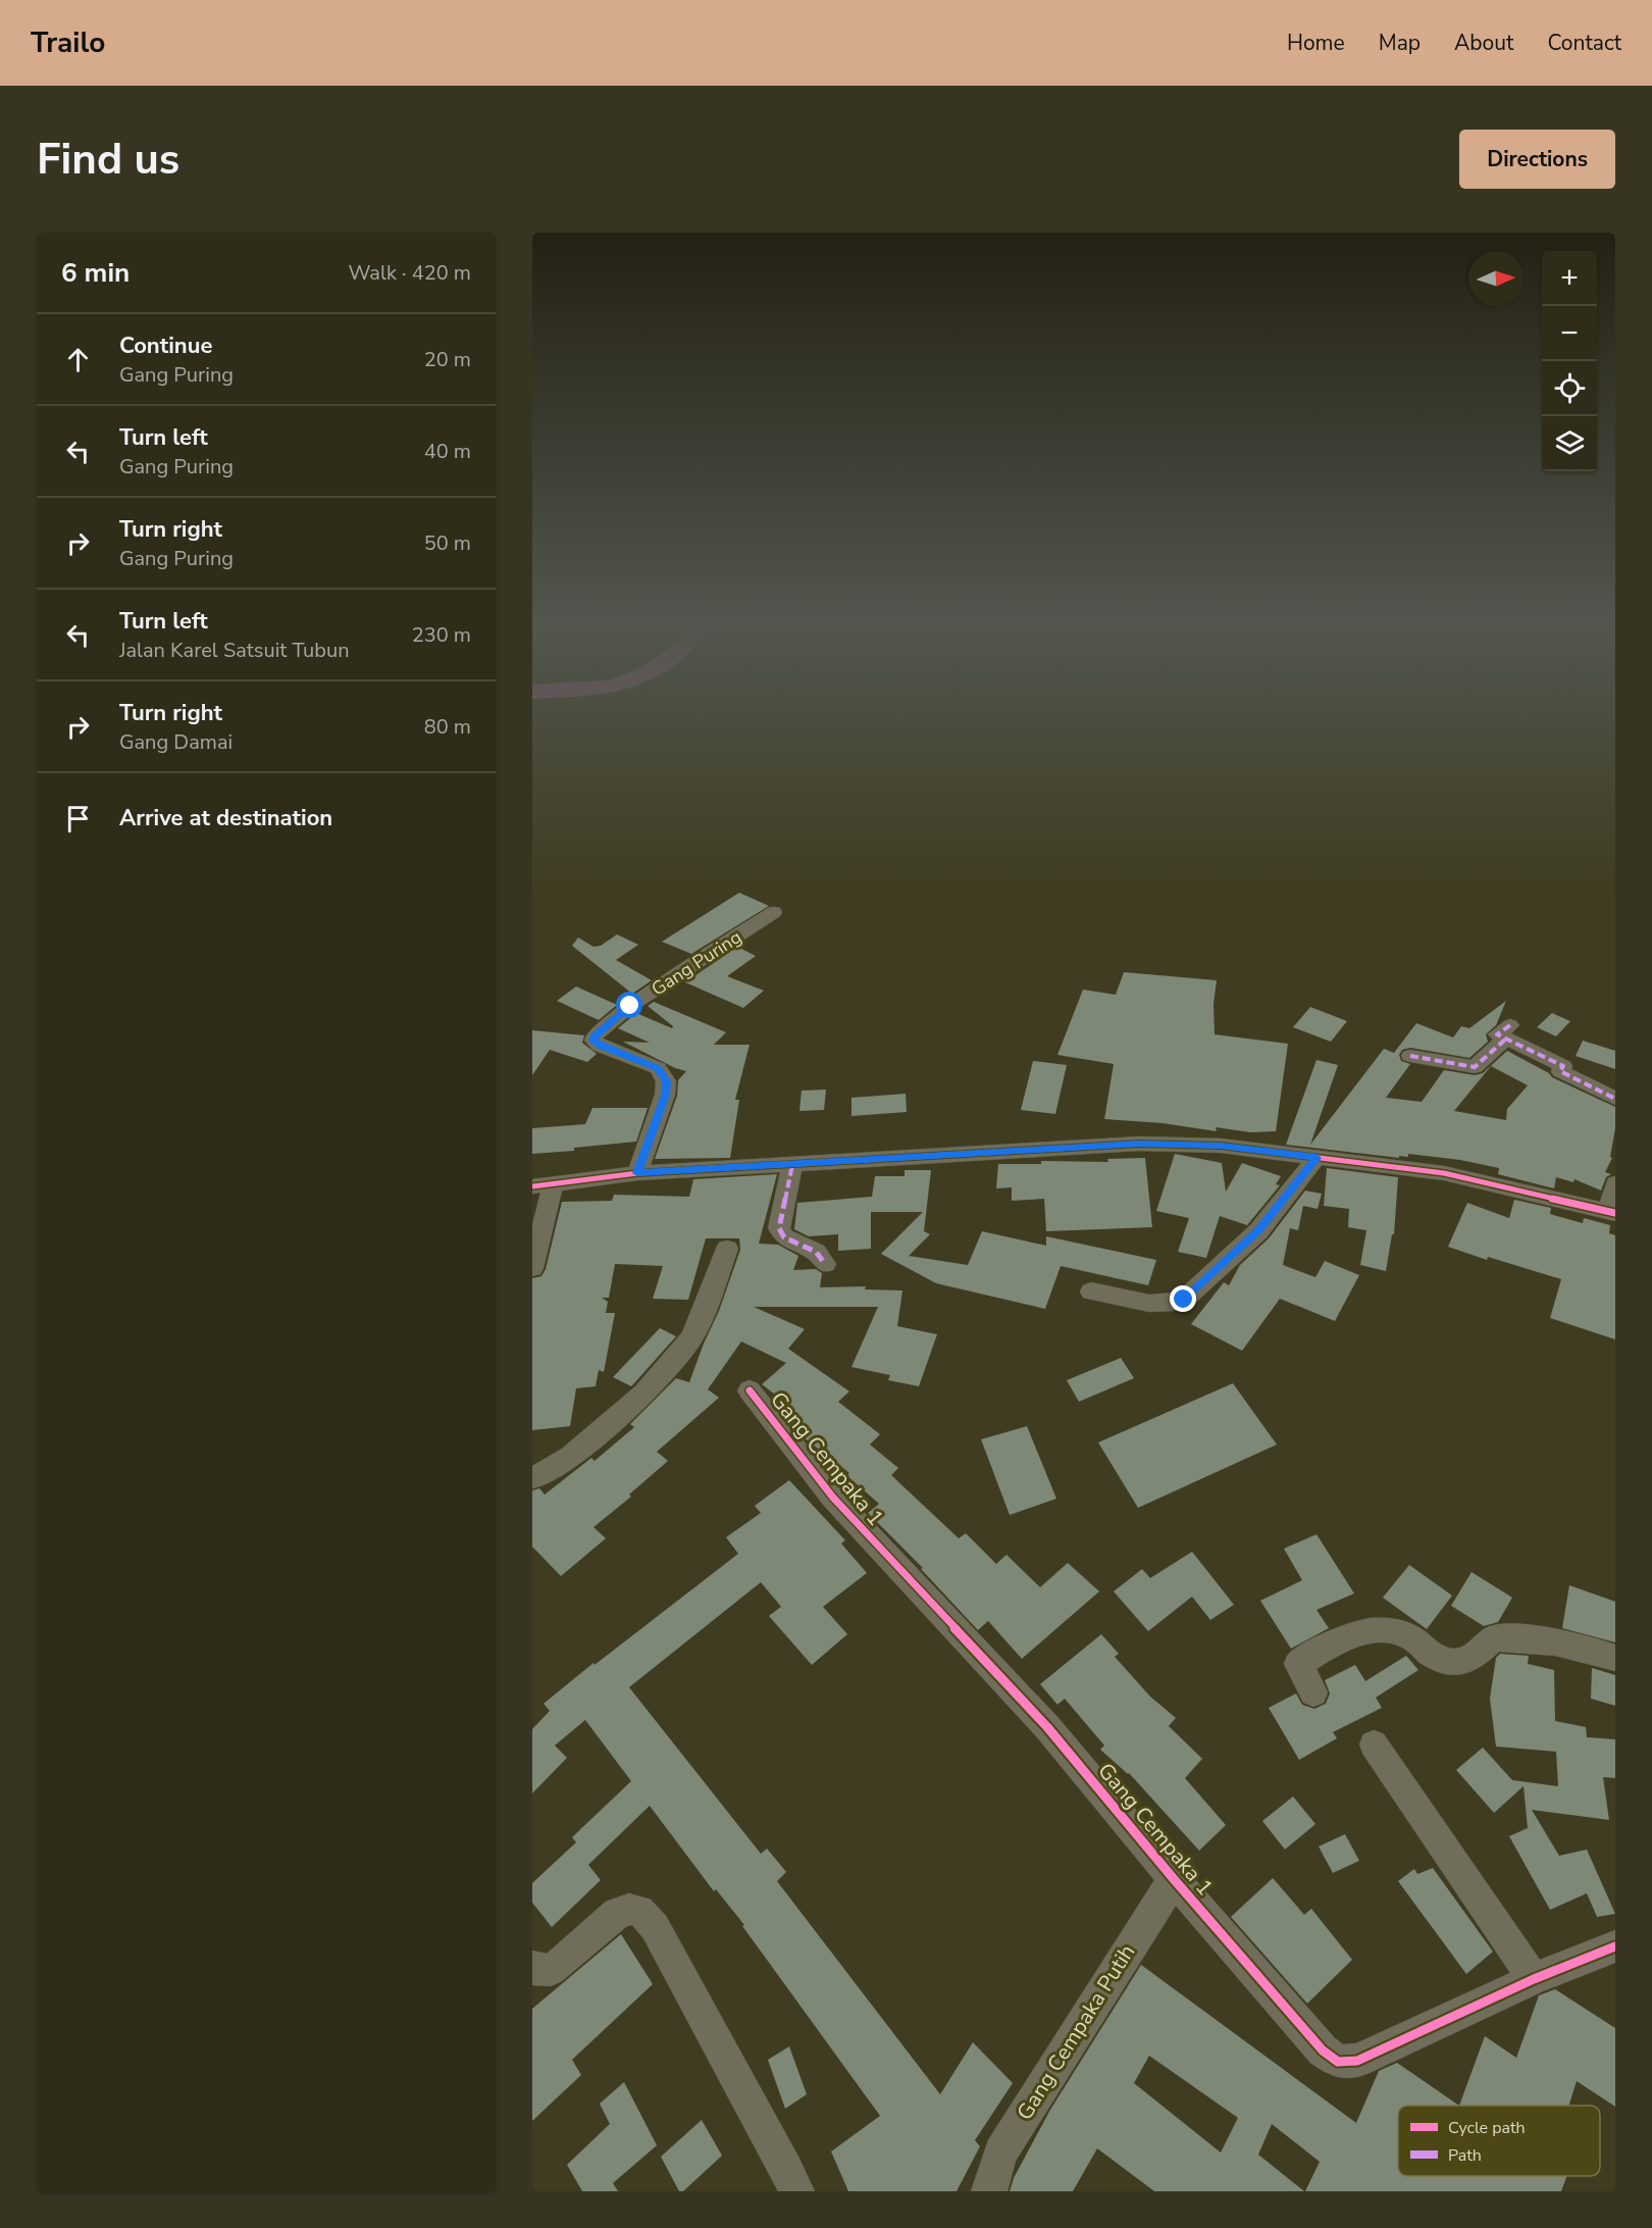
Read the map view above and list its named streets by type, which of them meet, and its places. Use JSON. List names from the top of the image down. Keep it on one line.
{"streets":{"street":["Gang Puring","Gang Cempaka 1","Gang Cempaka Putih"]},"crossings":[["Gang Cempaka 1","Gang Cempaka Putih"]],"legend":["Cycle path","Path"],"north":"right","page":{"header":"Trailo","nav":["Home","Map","About","Contact"],"buttons":"Directions","title":"Find us","heading":["6 min","Walk · 420 m"],"map_buttons":["+","−"],"list":[["Continue","Gang Puring","20 m"],["Turn left","Gang Puring","40 m"],["Turn right","Gang Puring","50 m"],["Turn left","Jalan Karel Satsuit Tubun","230 m"],["Turn right","Gang Damai","80 m"],"Arrive at destination"]}}
